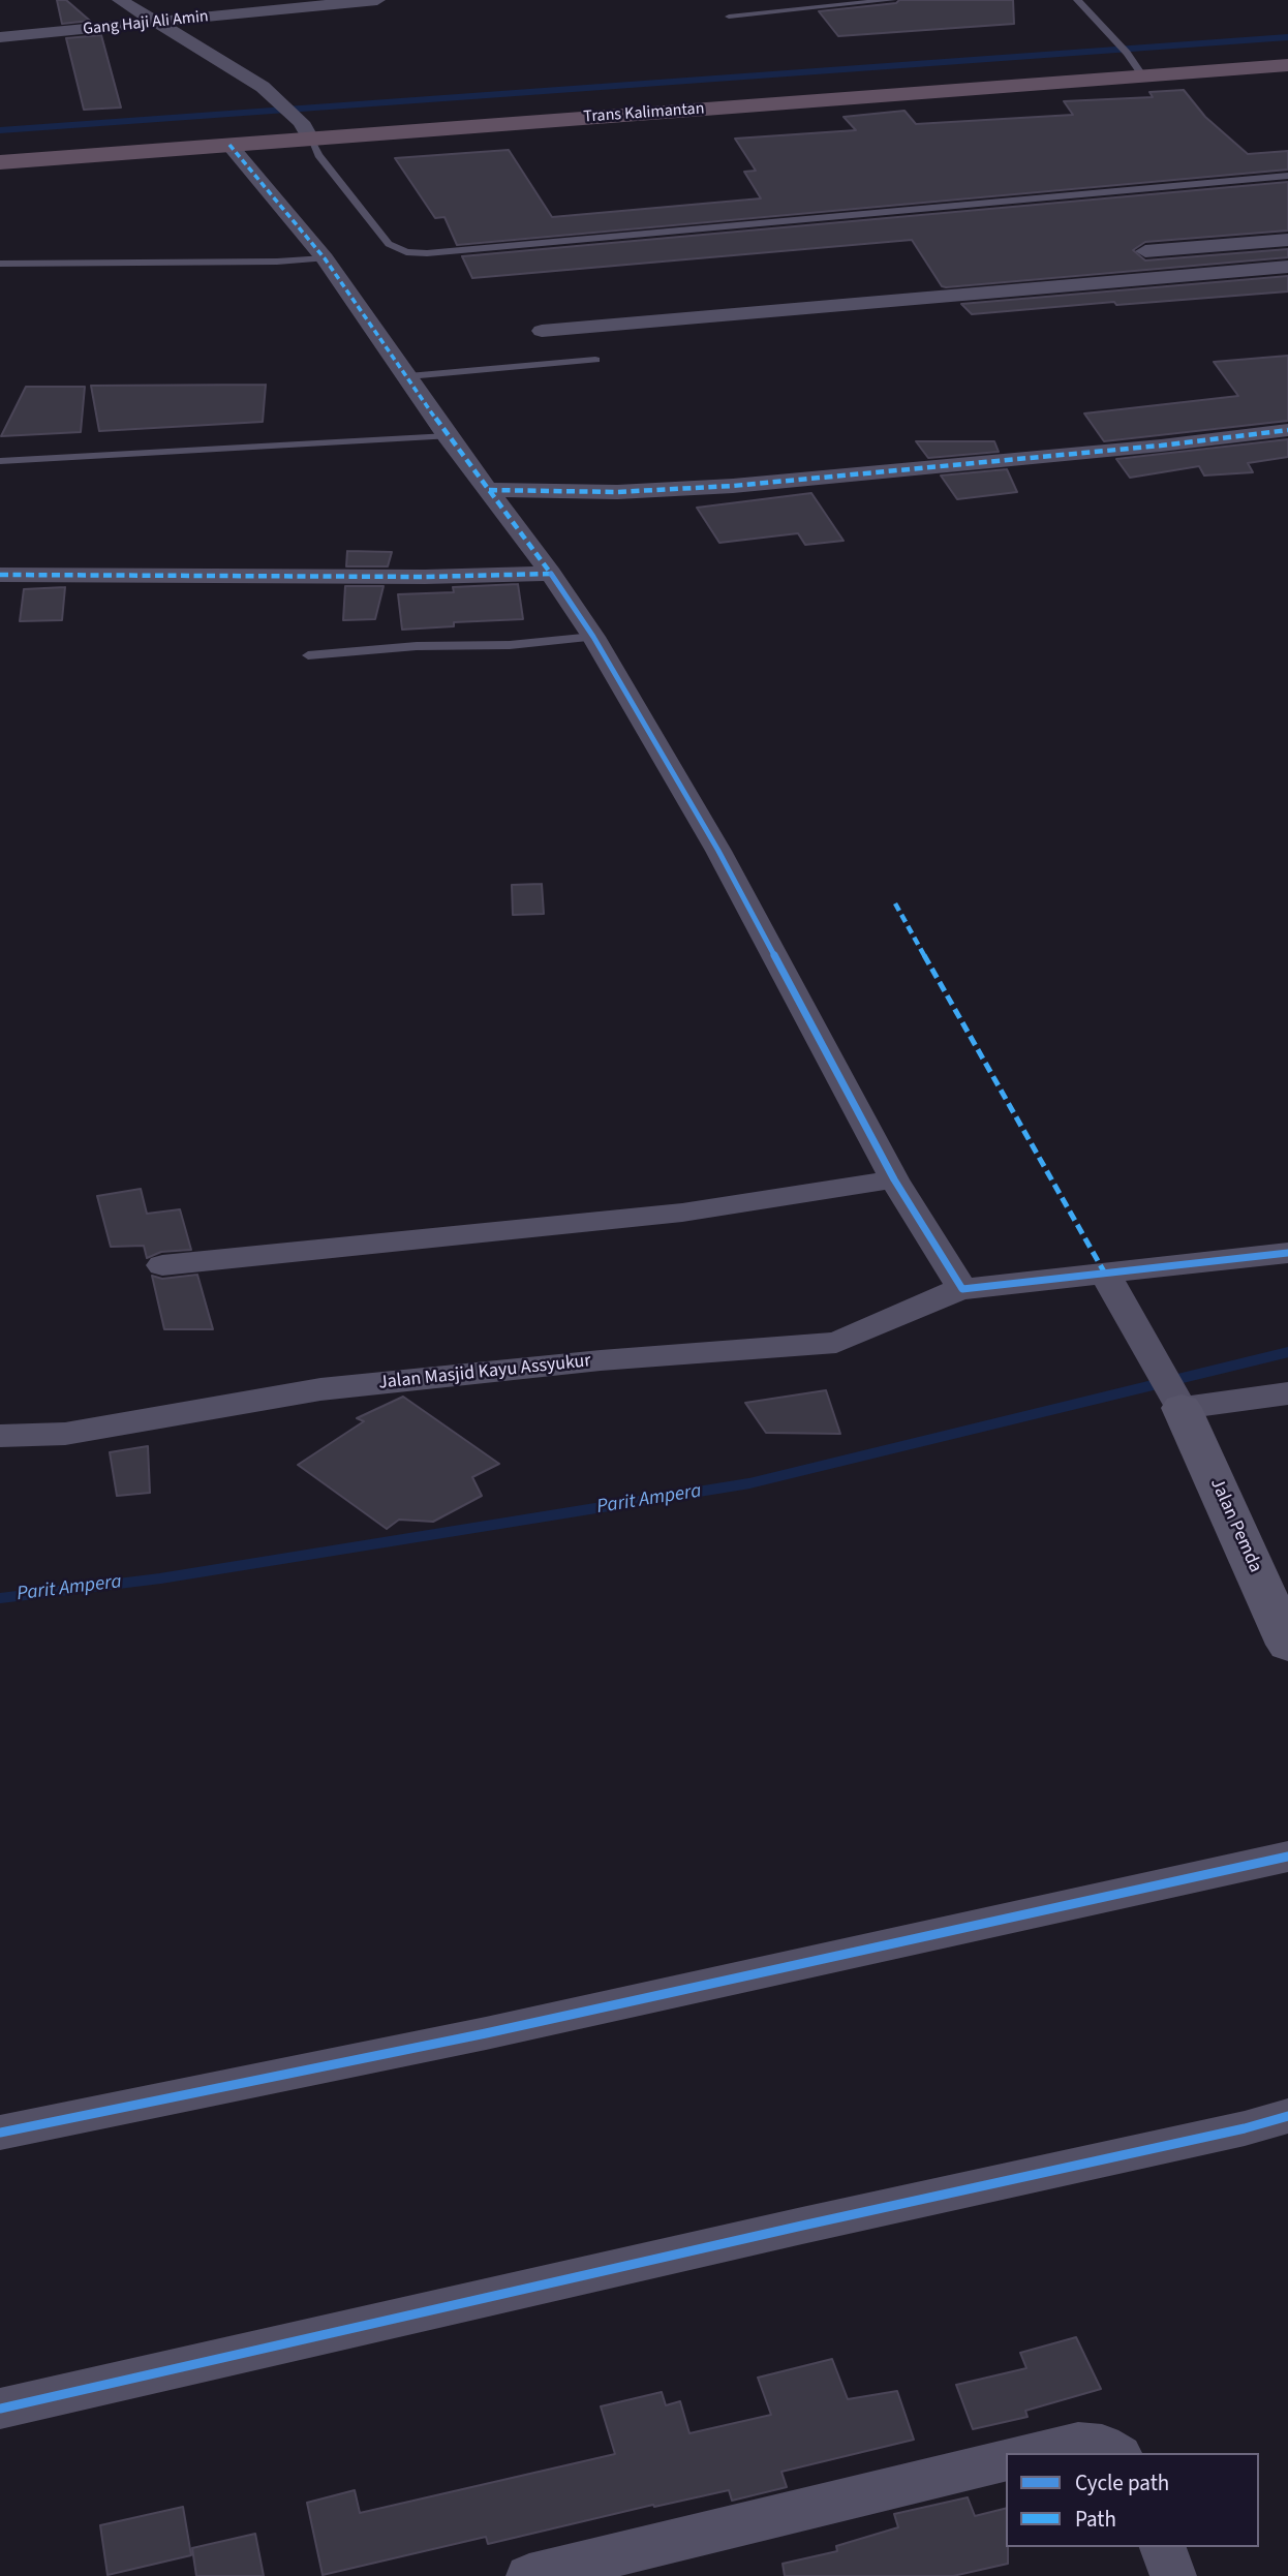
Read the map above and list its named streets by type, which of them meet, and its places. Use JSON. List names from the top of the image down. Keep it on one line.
{"streets":{"highway":["Trans Kalimantan"],"street":["Gang Haji Ali Amin","Jalan Masjid Kayu Assyukur","Jalan Pemda"]},"water":["Parit Ampera"],"legend":["Cycle path","Path"]}
